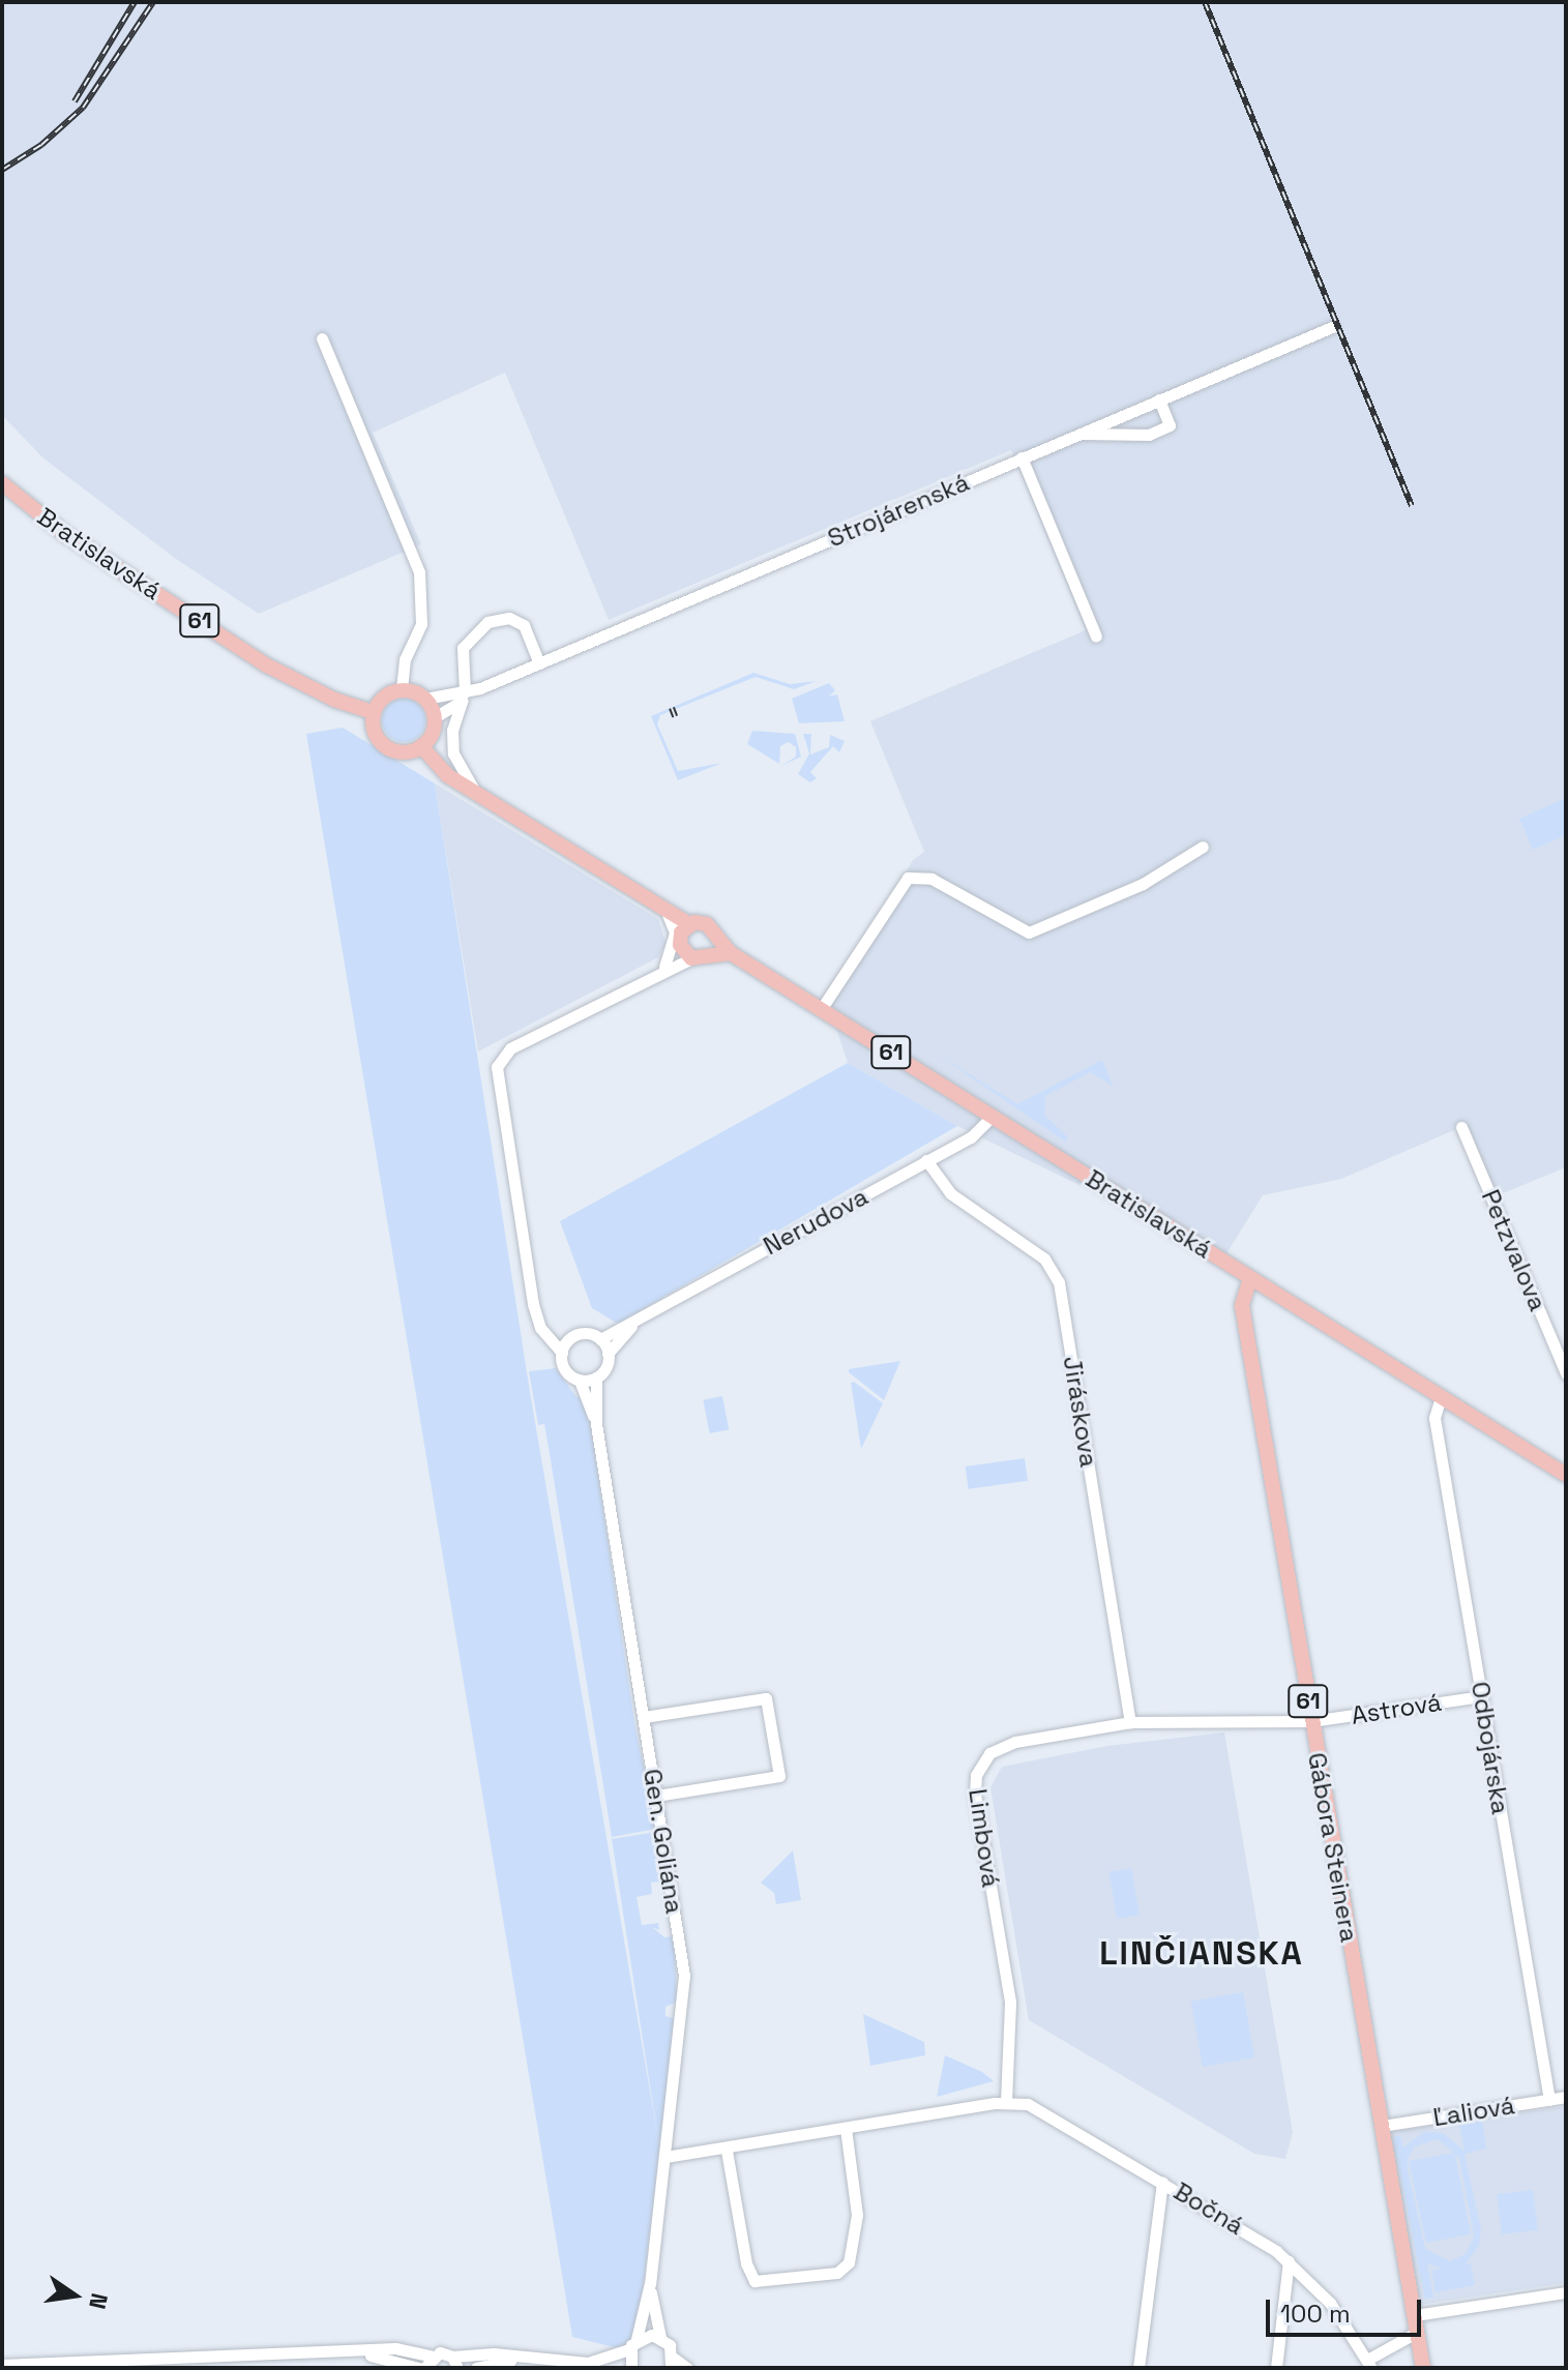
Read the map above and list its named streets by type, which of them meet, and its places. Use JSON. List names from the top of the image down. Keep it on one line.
{"streets":{"main road":["Bratislavská","61","Gábora Steinera"],"street":["Strojárenská","Nerudova","Petzvalova","Jiráskova","Astrová","Odbojárska","Limbová","Gen. Goliána","Ľaliová","Bočná"]},"crossings":[["Bratislavská","Nerudova"],["Bratislavská","Odbojárska"],["Bratislavská","Gábora Steinera"],["Nerudova","Jiráskova"],["Jiráskova","Limbová"],["Astrová","Odbojárska"],["Astrová","Limbová"],["Astrová","Gábora Steinera"],["Odbojárska","Ľaliová"],["Limbová","Gábora Steinera"],["Limbová","Bočná"],["Gábora Steinera","Ľaliová"]],"districts":["LINČIANSKA"],"scale_bar":"100 m","north":"right"}
